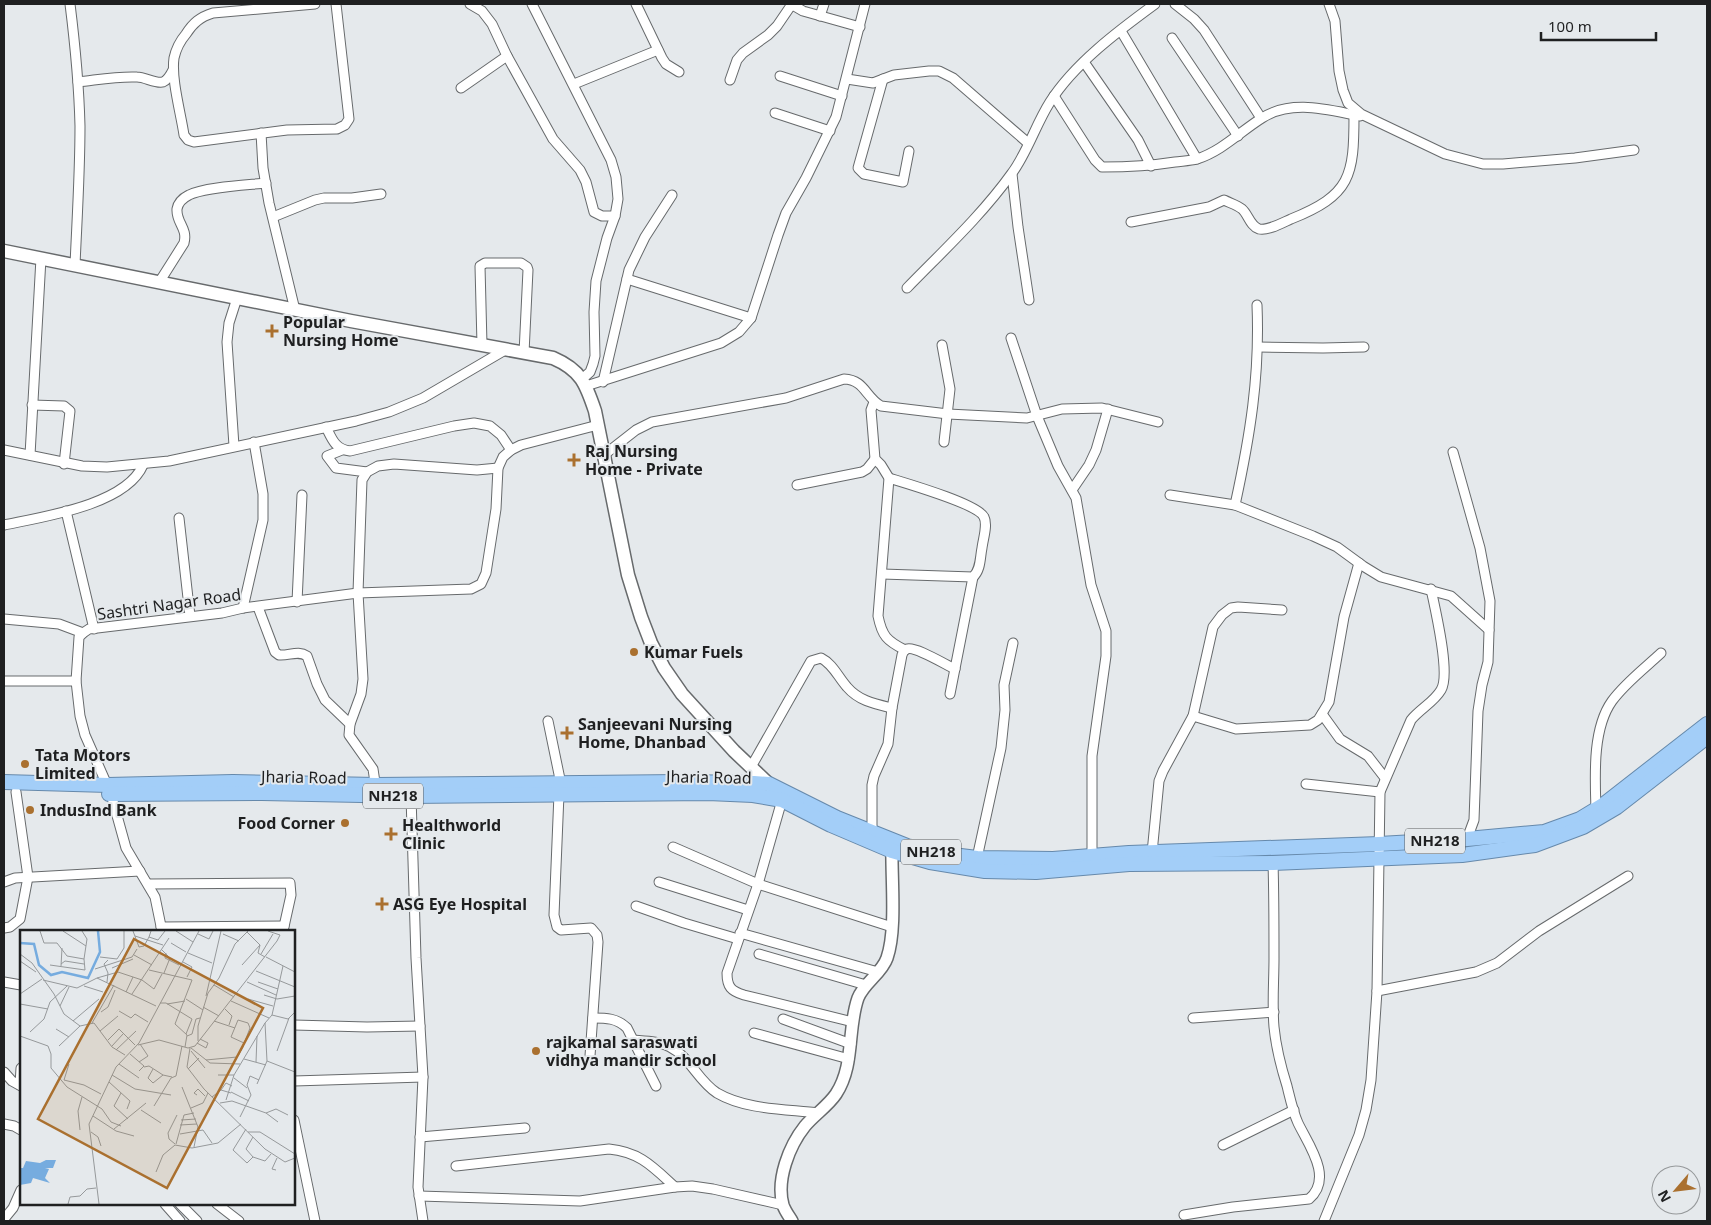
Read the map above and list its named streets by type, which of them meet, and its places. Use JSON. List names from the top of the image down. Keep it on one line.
{"streets":{"highway":["Jharia Road","NH218"],"street":["Sashtri Nagar Road"]},"crossings":[["Sashtri Nagar Road","Jharia Road"],["Jharia Road","NH218"]],"places":{"health":["Popular Nursing Home","Raj Nursing Home - Private","Sanjeevani Nursing Home, Dhanbad","Healthworld Clinic","ASG Eye Hospital"],"other":["Kumar Fuels","Tata Motors Limited","IndusInd Bank","Food Corner","rajkamal saraswati vidhya mandir school"]},"scale_bar":"100 m","north":"bottom left"}
